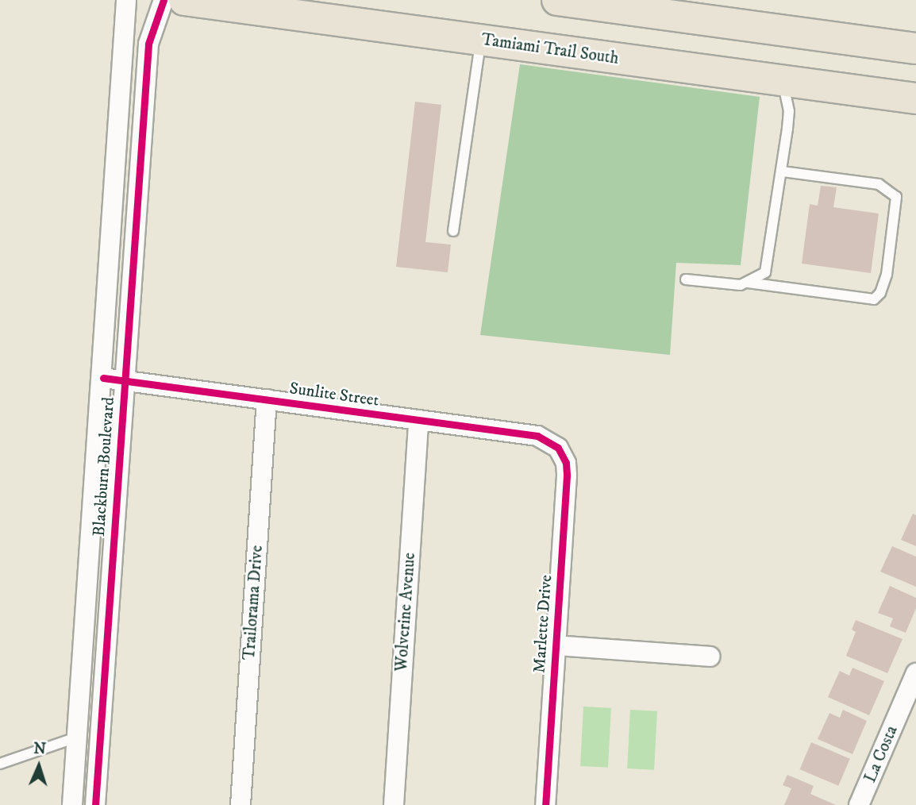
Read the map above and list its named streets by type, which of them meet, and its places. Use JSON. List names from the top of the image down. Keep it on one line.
{"streets":{"main road":["Tamiami Trail South"],"street":["Sunlite Street","Blackburn Boulevard","Trailorama Drive","Wolverine Avenue","Marlette Drive","La Costa"]},"crossings":[["Sunlite Street","Blackburn Boulevard"],["Sunlite Street","Trailorama Drive"],["Sunlite Street","Wolverine Avenue"],["Sunlite Street","Marlette Drive"]],"north":"top"}
